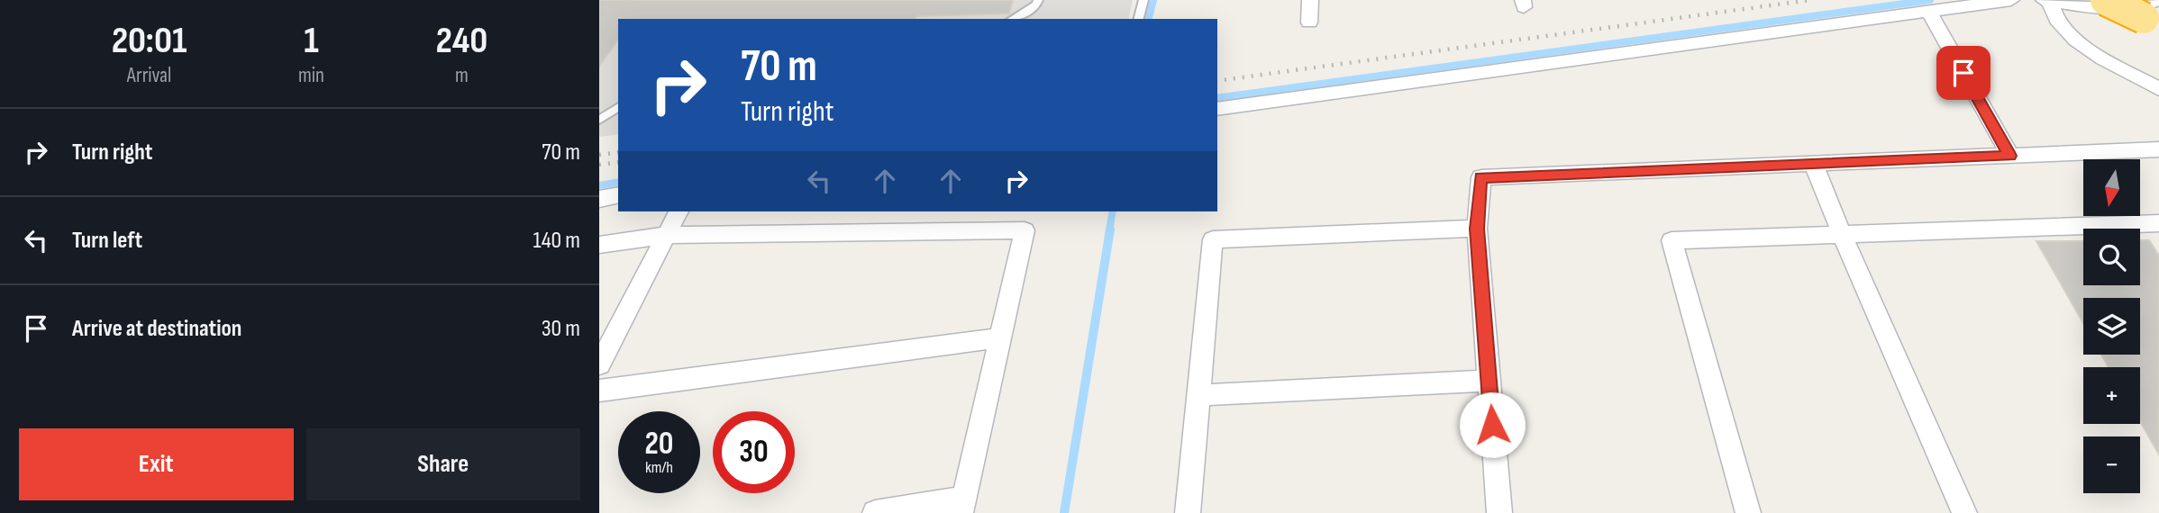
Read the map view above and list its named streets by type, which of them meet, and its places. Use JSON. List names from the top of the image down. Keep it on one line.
{"north":"bottom","page":{"eta":["20:01","Arrival","1","min","240","m"],"turn":["70 m","Turn right"],"list":[{"name":"Turn right","value":"70 m"},{"name":"Turn left","value":"140 m"},{"name":"Arrive at destination","value":"30 m"}],"map_buttons":["+","−"],"speed":"20 km/h","limit":"30","buttons":["Exit","Share"]}}
